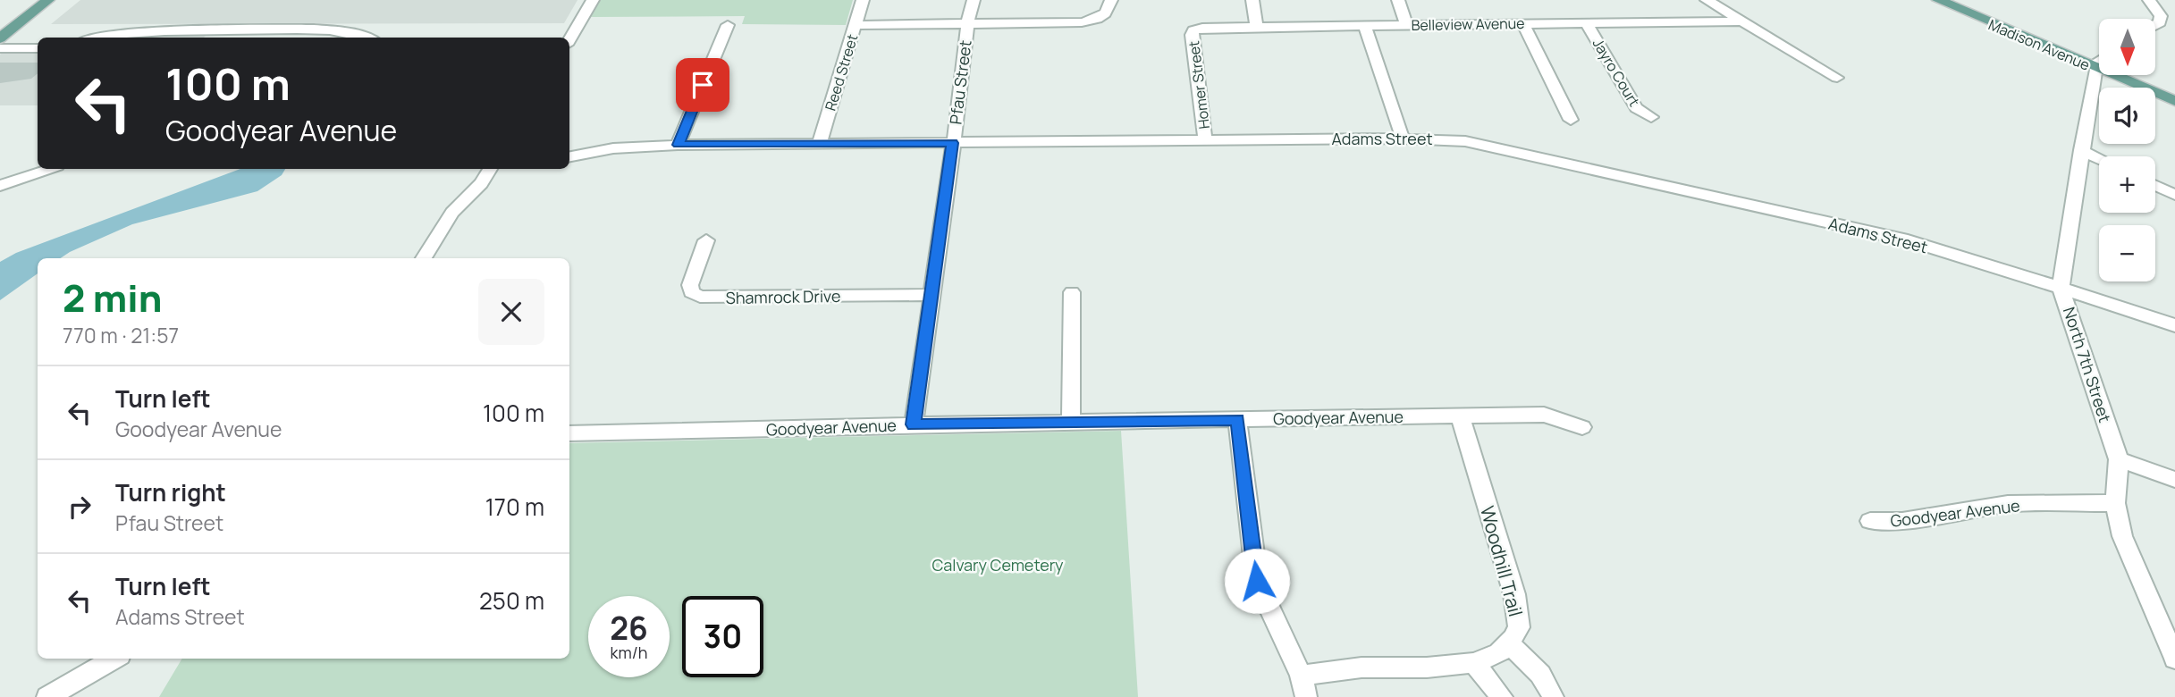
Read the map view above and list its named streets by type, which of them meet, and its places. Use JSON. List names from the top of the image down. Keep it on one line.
{"streets":{"main road":["Madison Avenue"],"street":["Belleview Avenue","Reed Street","Jayro Court","Pfau Street","Homer Street","Adams Street","Shamrock Drive","North 7th Street","Goodyear Avenue","Woodhill Trail"]},"crossings":[["Belleview Avenue","Jayro Court"],["Belleview Avenue","Homer Street"],["Reed Street","Adams Street"],["Pfau Street","Adams Street"],["Pfau Street","Shamrock Drive"],["Pfau Street","Goodyear Avenue"],["Homer Street","Adams Street"],["Adams Street","North 7th Street"],["North 7th Street","Goodyear Avenue"],["Goodyear Avenue","Woodhill Trail"]],"parks":["Calvary Cemetery"],"north":"bottom","page":{"map_buttons":["+","−"],"turn":["100 m","Goodyear Avenue"],"heading":["2 min","770 m · 21:57"],"list":[{"name":"Turn left","note":"Goodyear Avenue","value":"100 m"},{"name":"Turn right","note":"Pfau Street","value":"170 m"},{"name":"Turn left","note":"Adams Street","value":"250 m"}],"speed":"26 km/h","limit":"30"}}
